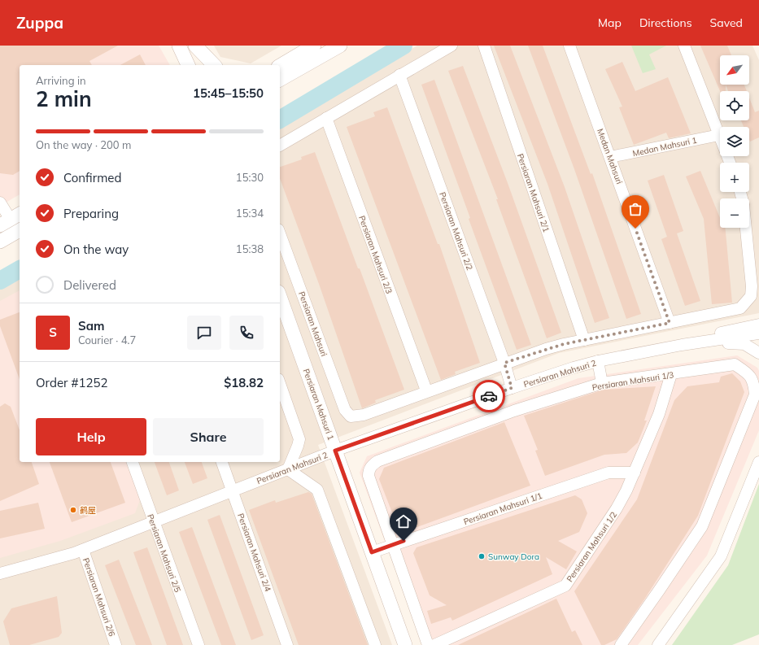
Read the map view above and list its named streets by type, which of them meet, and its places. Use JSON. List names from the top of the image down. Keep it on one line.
{"streets":{"street":["Medan Mahsuri 1","Medan Mahsuri","Persiaran Mahsuri 2/1","Persiaran Mahsuri 2/2","Persiaran Mahsuri 2/3","Persiaran Mahsuri","Persiaran Mahsuri 2","Persiaran Mahsuri 1/3","Persiaran Mahsuri 1","Persiaran Mahsuri 1/1","Persiaran Mahsuri 1/2","Persiaran Mahsuri 2/4","Persiaran Mahsuri 2/5","Persiaran Mahsuri 2/6"]},"crossings":[["Medan Mahsuri 1","Medan Mahsuri"],["Persiaran Mahsuri 2/2","Persiaran Mahsuri 2"],["Persiaran Mahsuri 2/3","Persiaran Mahsuri"],["Persiaran Mahsuri 2","Persiaran Mahsuri 1"],["Persiaran Mahsuri 2","Persiaran Mahsuri 2/4"],["Persiaran Mahsuri 2","Persiaran Mahsuri 2/5"],["Persiaran Mahsuri 2","Persiaran Mahsuri 2/6"],["Persiaran Mahsuri 1/3","Persiaran Mahsuri 1/1"],["Persiaran Mahsuri 1/3","Persiaran Mahsuri 1/2"],["Persiaran Mahsuri 1","Persiaran Mahsuri 1/1"],["Persiaran Mahsuri 1/1","Persiaran Mahsuri 1/2"]],"places":["鹤屋","Sunway Dora"],"north":"bottom left","page":{"header":"Zuppa","nav":["Map","Directions","Saved"],"map_buttons":["+","−"],"heading":["2 min","Arriving in","15:45–15:50"],"panel":["Sam","Courier · 4.7","Order #1252","$18.82"],"bar":"On the way · 200 m","list":[["Confirmed","15:30"],["Preparing","15:34"],["On the way","15:38"],"Delivered"],"round":"S","buttons":["Help","Share"]}}
